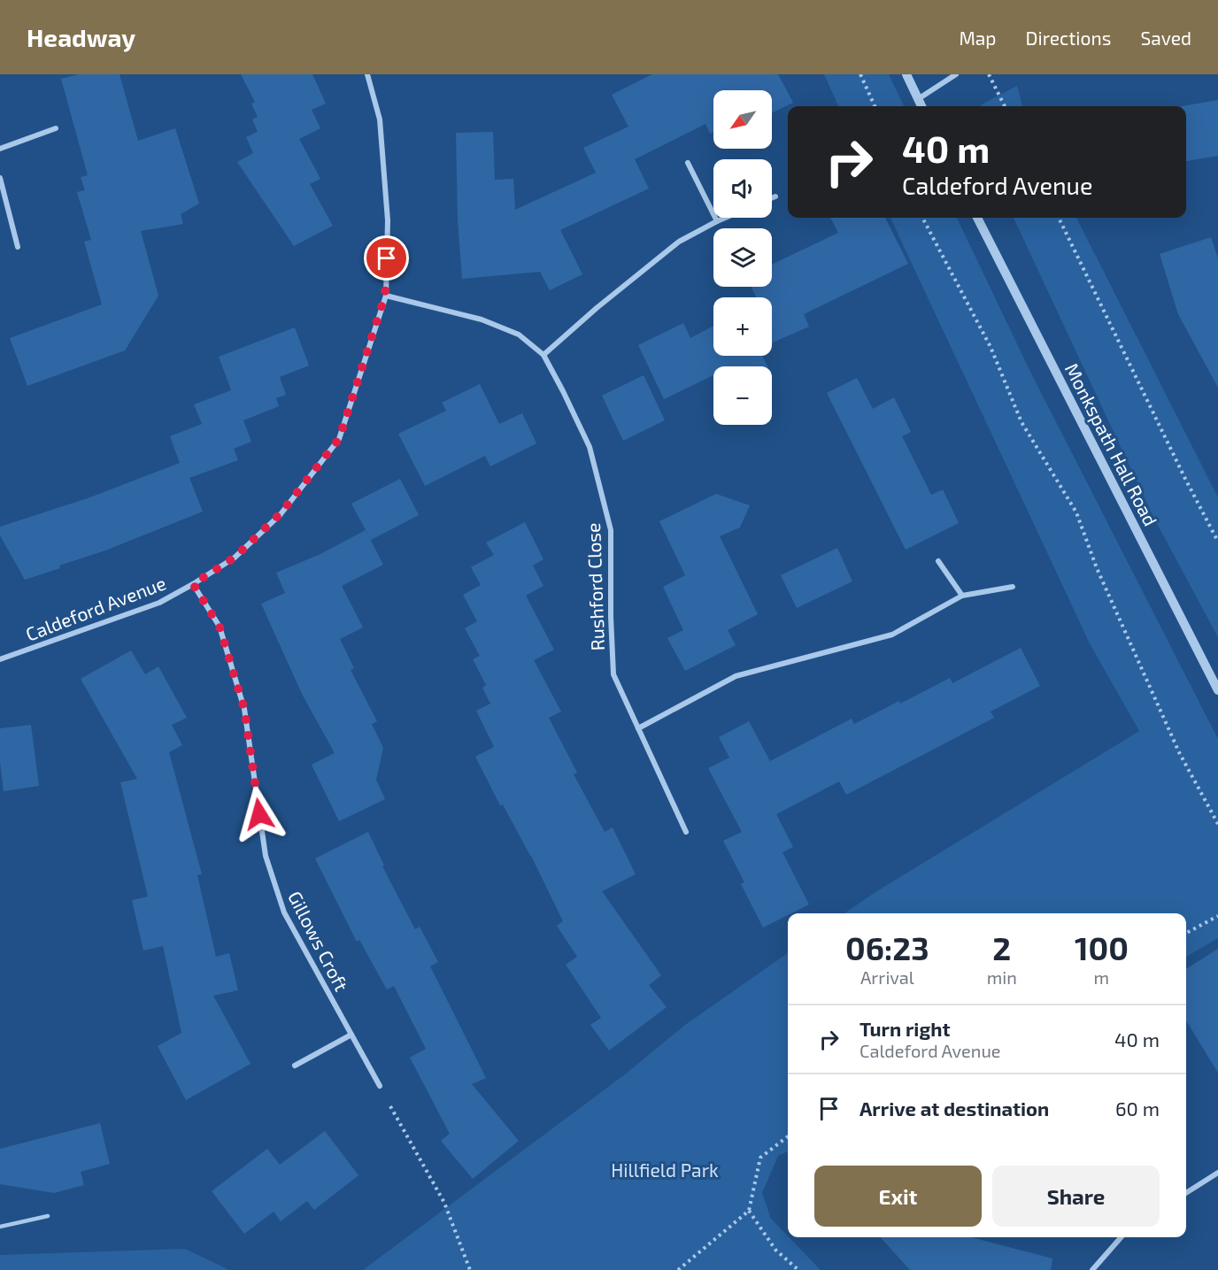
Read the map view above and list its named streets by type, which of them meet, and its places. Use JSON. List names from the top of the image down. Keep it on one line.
{"streets":{"street":["Monkspath Hall Road","Rushford Close","Caldeford Avenue","Gillows Croft"]},"crossings":[["Rushford Close","Caldeford Avenue"],["Caldeford Avenue","Gillows Croft"]],"parks":["Hillfield Park"],"north":"bottom left","page":{"header":"Headway","nav":["Map","Directions","Saved"],"map_buttons":["+","−"],"turn":["40 m","Caldeford Avenue"],"eta":["06:23","Arrival","2","min","100","m"],"list":[{"name":"Turn right","note":"Caldeford Avenue","value":"40 m"},{"name":"Arrive at destination","value":"60 m"}],"buttons":["Exit","Share"]}}
